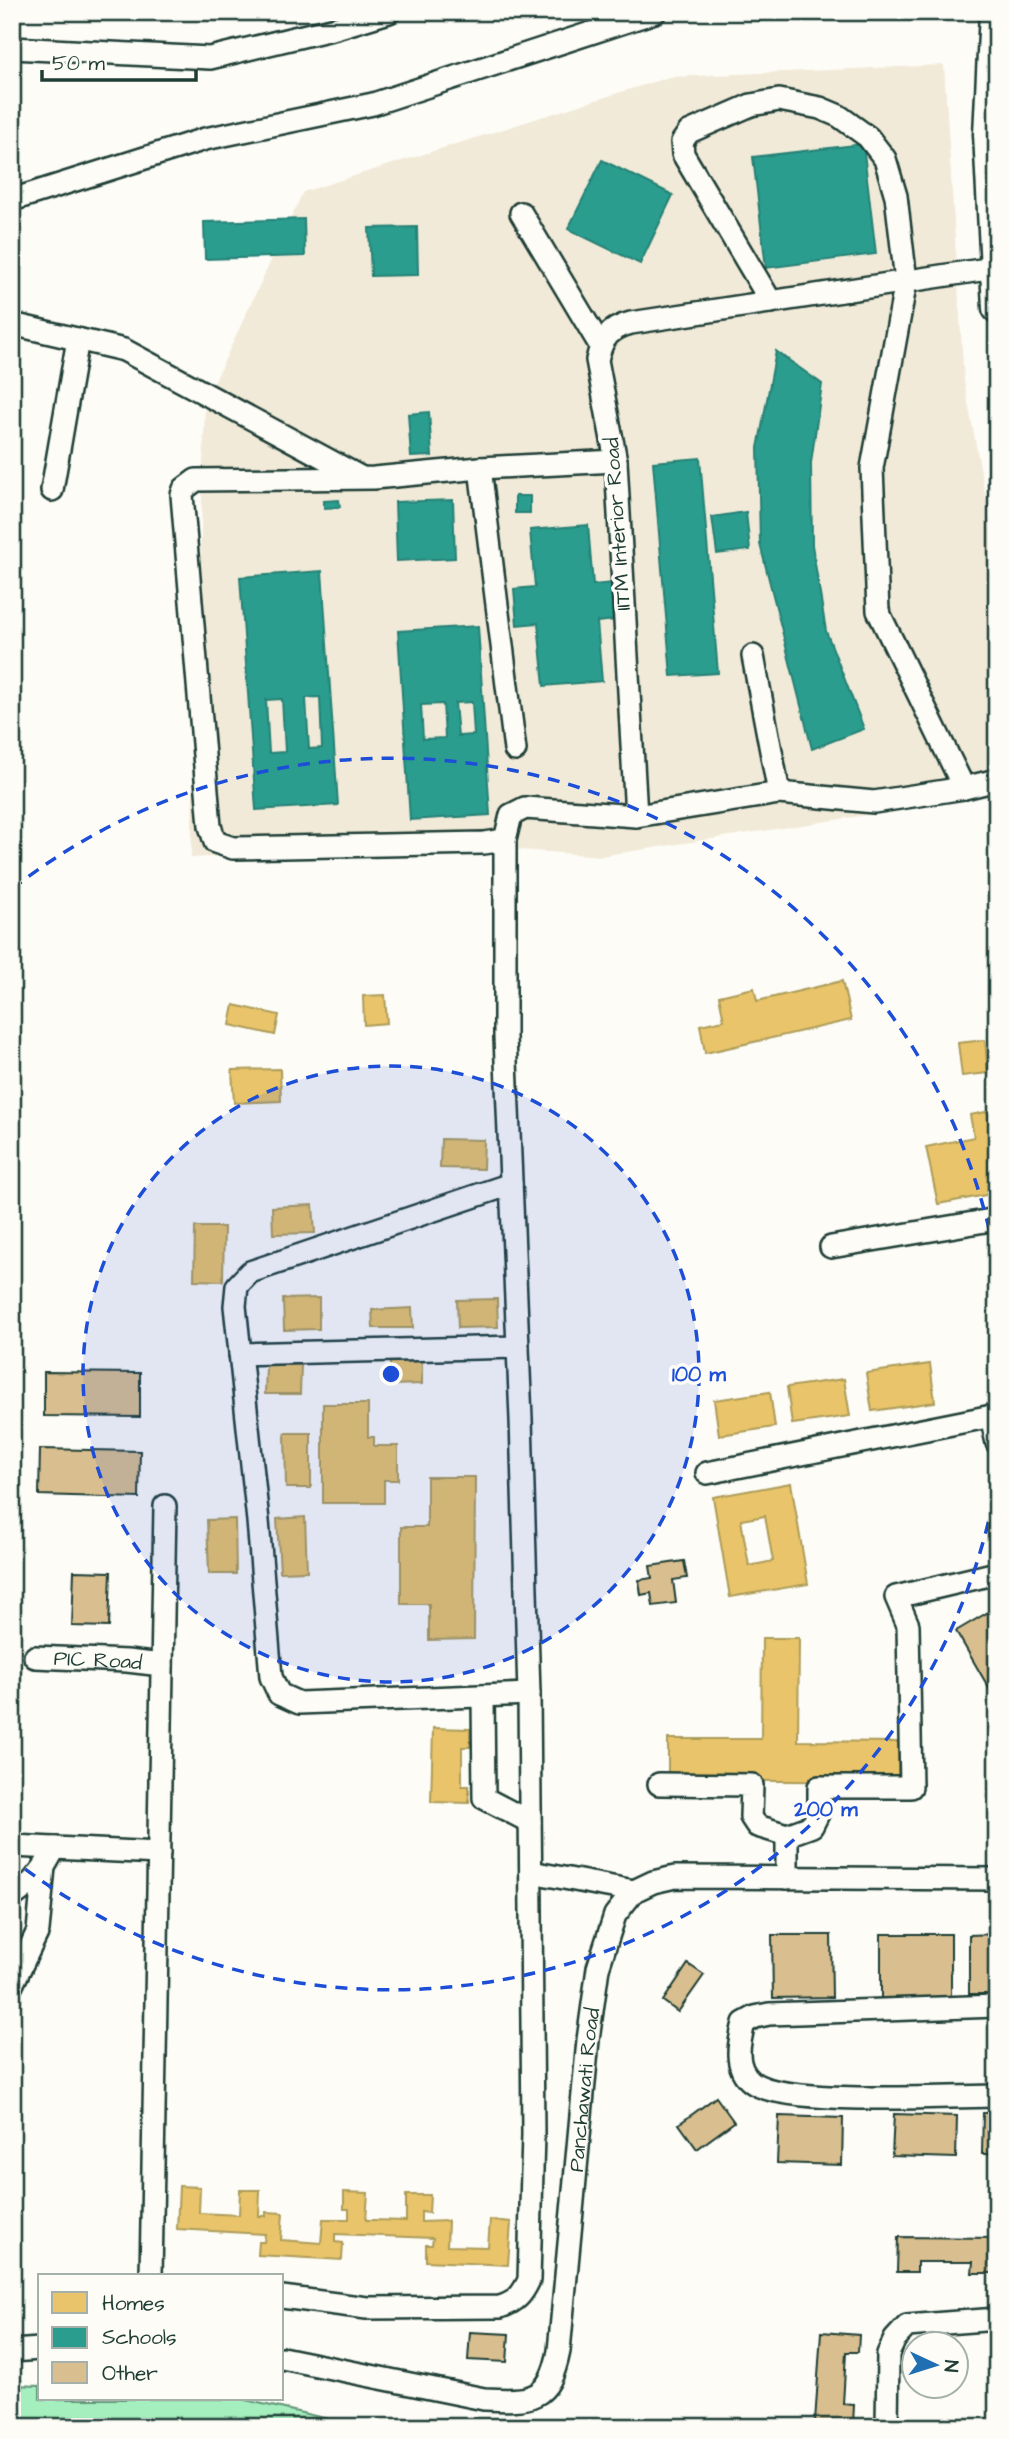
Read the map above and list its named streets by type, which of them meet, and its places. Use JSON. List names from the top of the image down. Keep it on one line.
{"streets":{"street":["IITM Interior Road","PIC Road","Panchawati Road"]},"legend":["Homes","Schools","Other"],"scale_bar":"50 m","north":"right","rings":["100 m","200 m"]}
